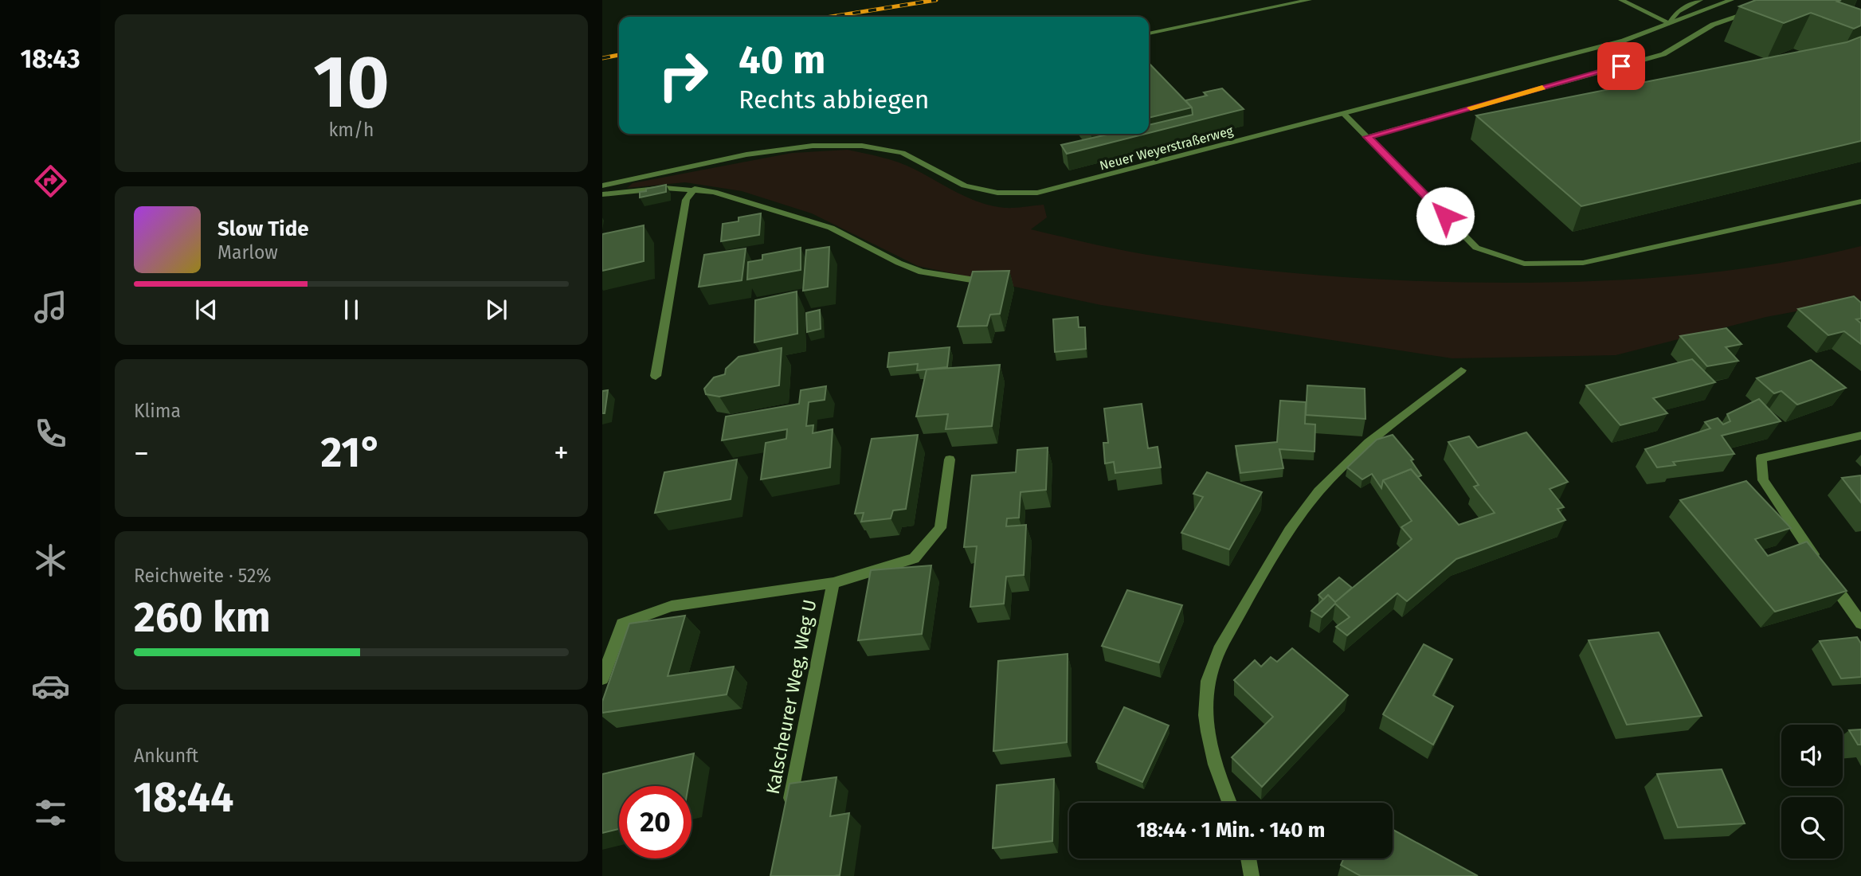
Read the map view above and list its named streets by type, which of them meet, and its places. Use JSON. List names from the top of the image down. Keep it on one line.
{"streets":{"street":["Neuer Weyerstraßerweg","Kalscheurer Weg, Weg U"]},"page":{"tabs":"18:43","tile":[["10","km/h"],"Klima",["Reichweite · 52%","260 km"],["Ankunft","18:44"]],"turn":["40 m","Rechts abbiegen"],"song":["Slow Tide","Marlow"],"heat":["−","21°","+"],"limit":"20","trip":"18:44 · 1 Min. · 140 m"}}
